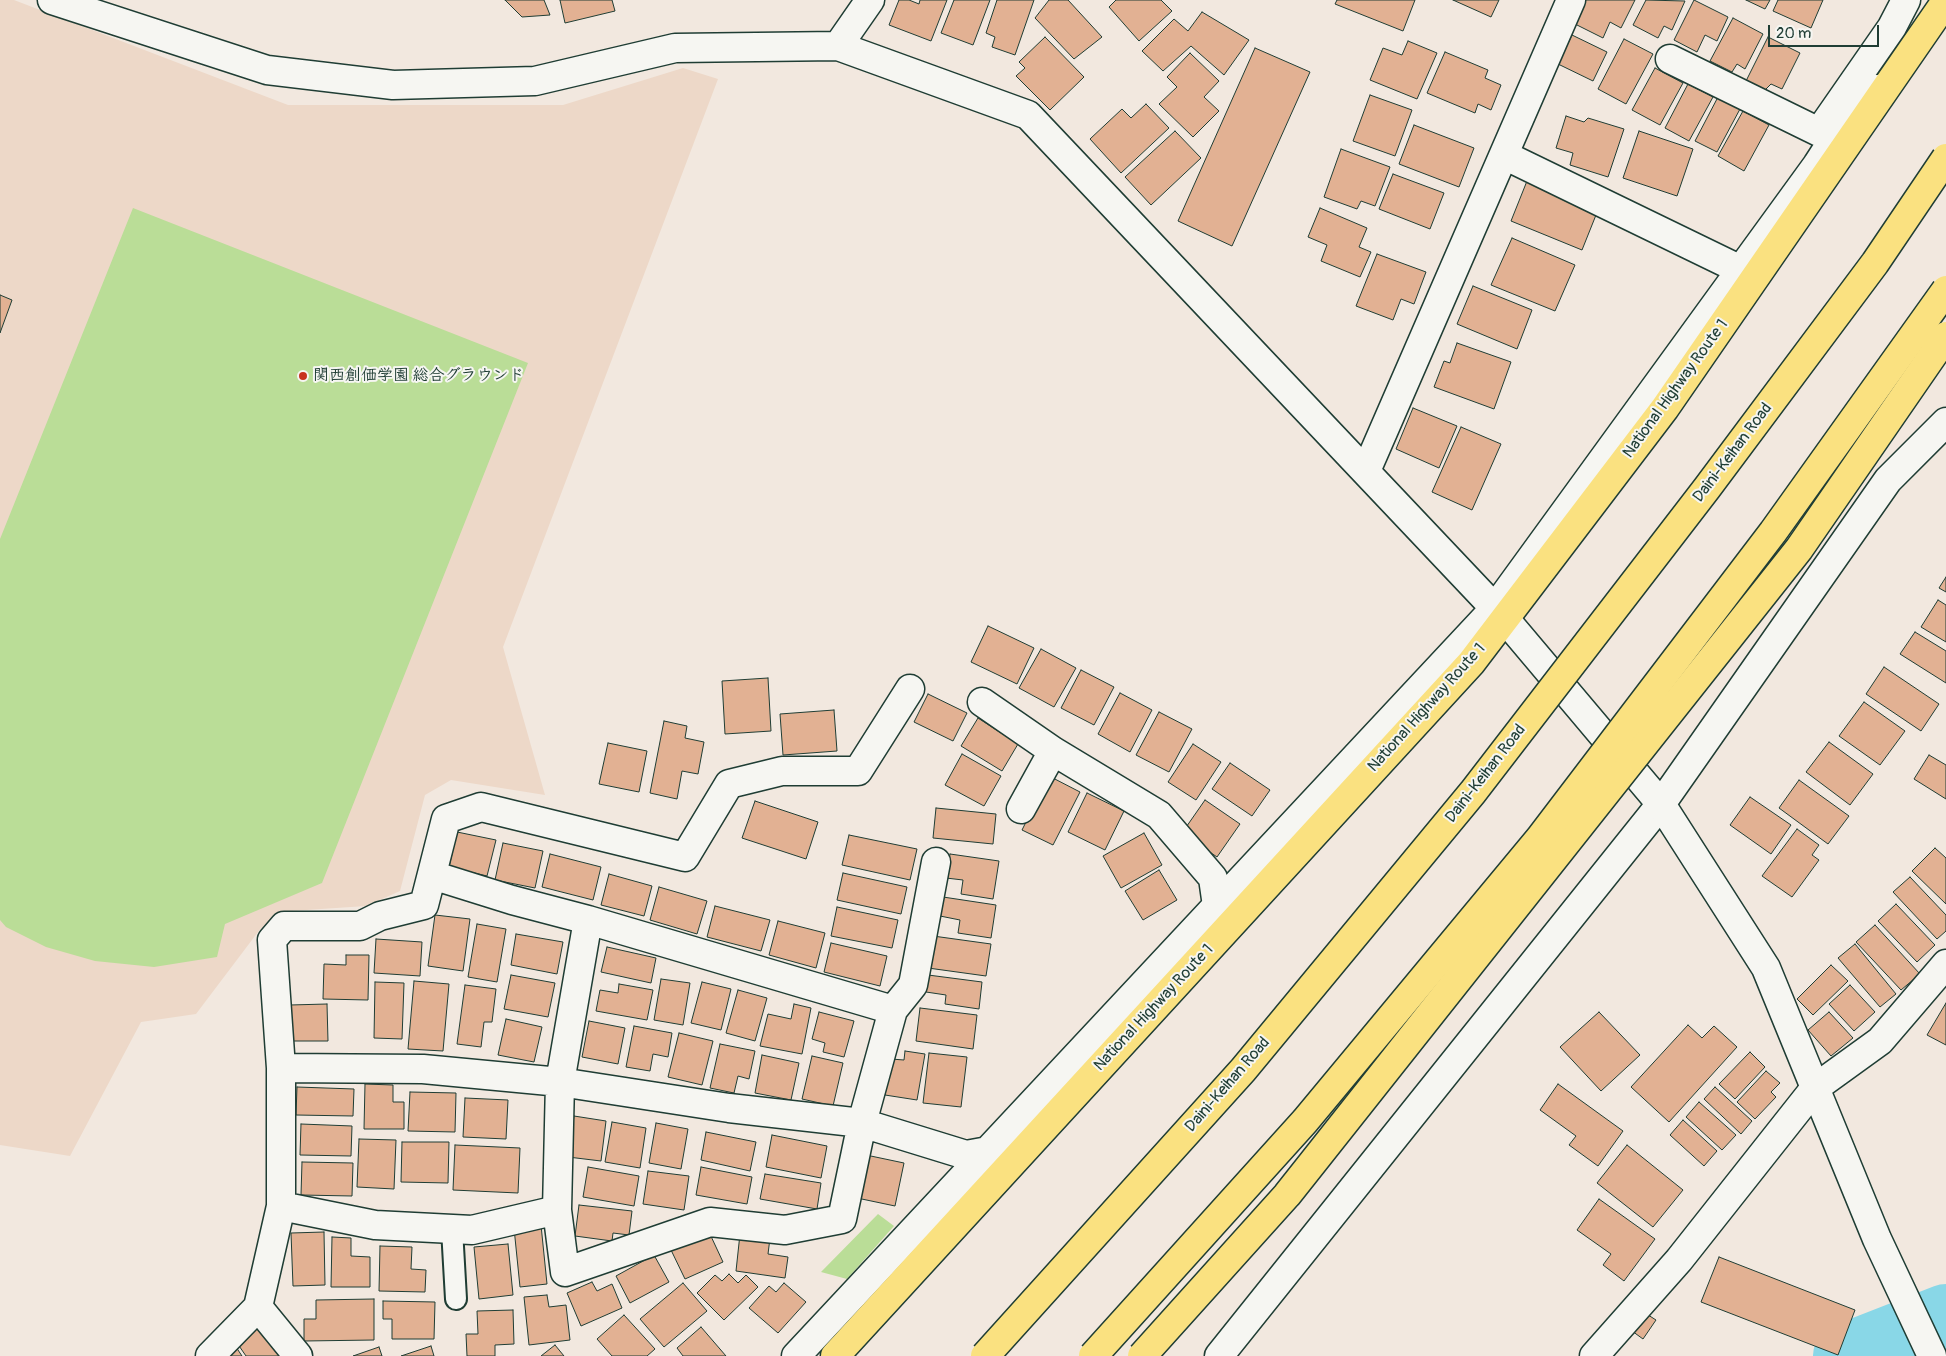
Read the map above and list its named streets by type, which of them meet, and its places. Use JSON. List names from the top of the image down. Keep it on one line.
{"streets":{"highway":["National Highway Route 1","Daini-Keihan Road"]},"places":["関西創価学園 総合グラウンド"],"scale_bar":"20 m"}
